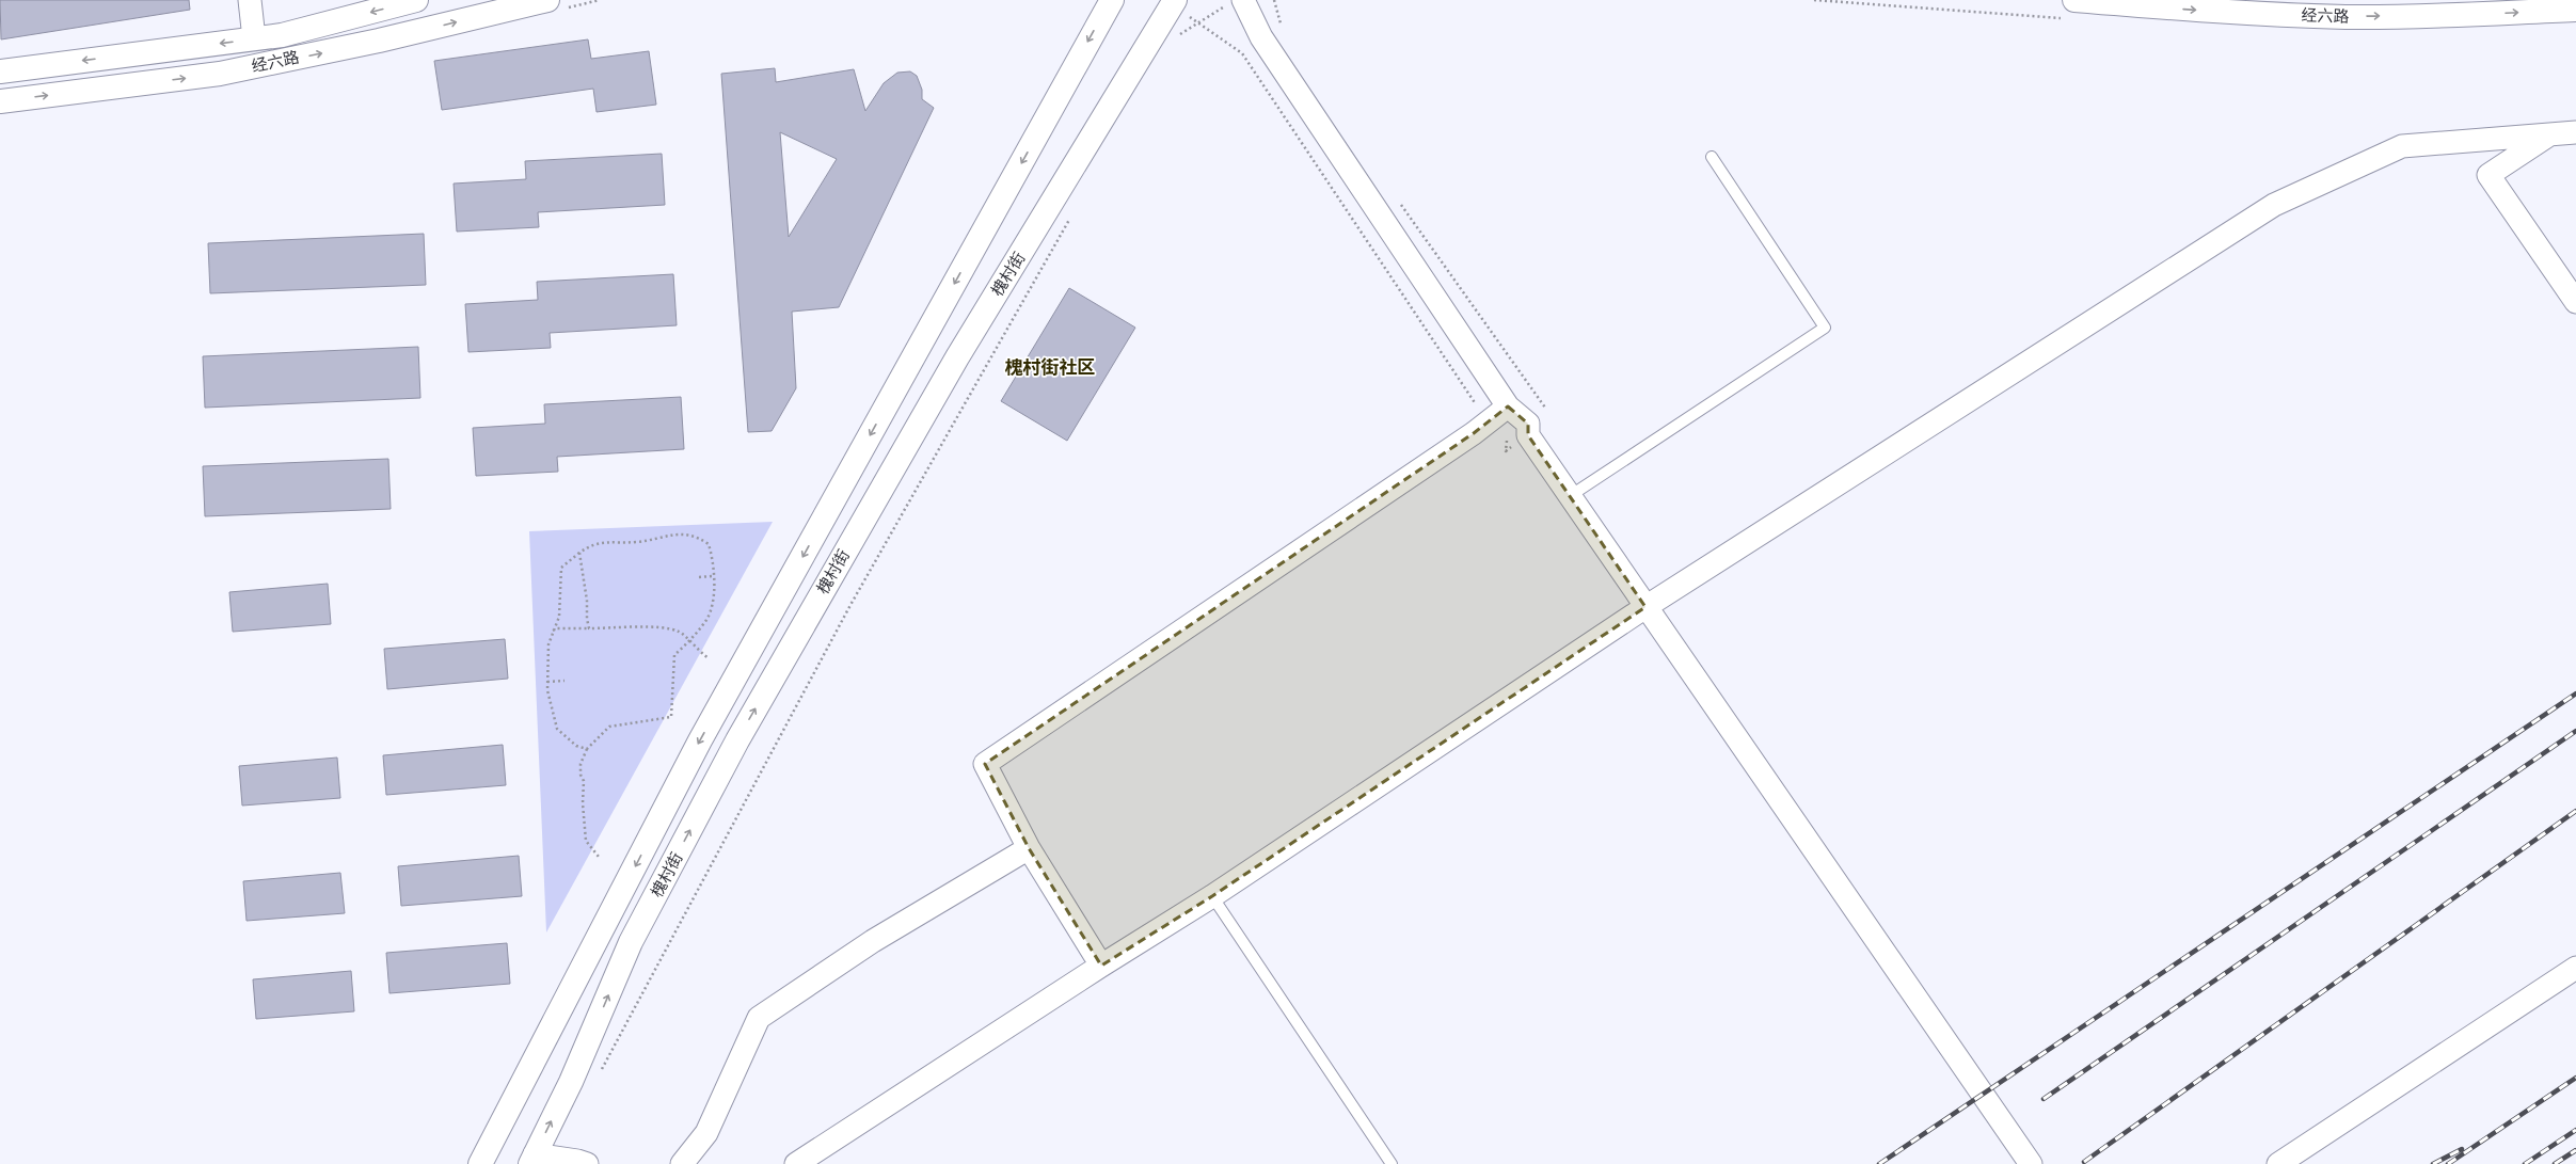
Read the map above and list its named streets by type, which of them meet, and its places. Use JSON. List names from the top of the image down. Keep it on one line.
{"streets":{"main road":["经六路","槐村街"]},"districts":["槐村街社区"]}
